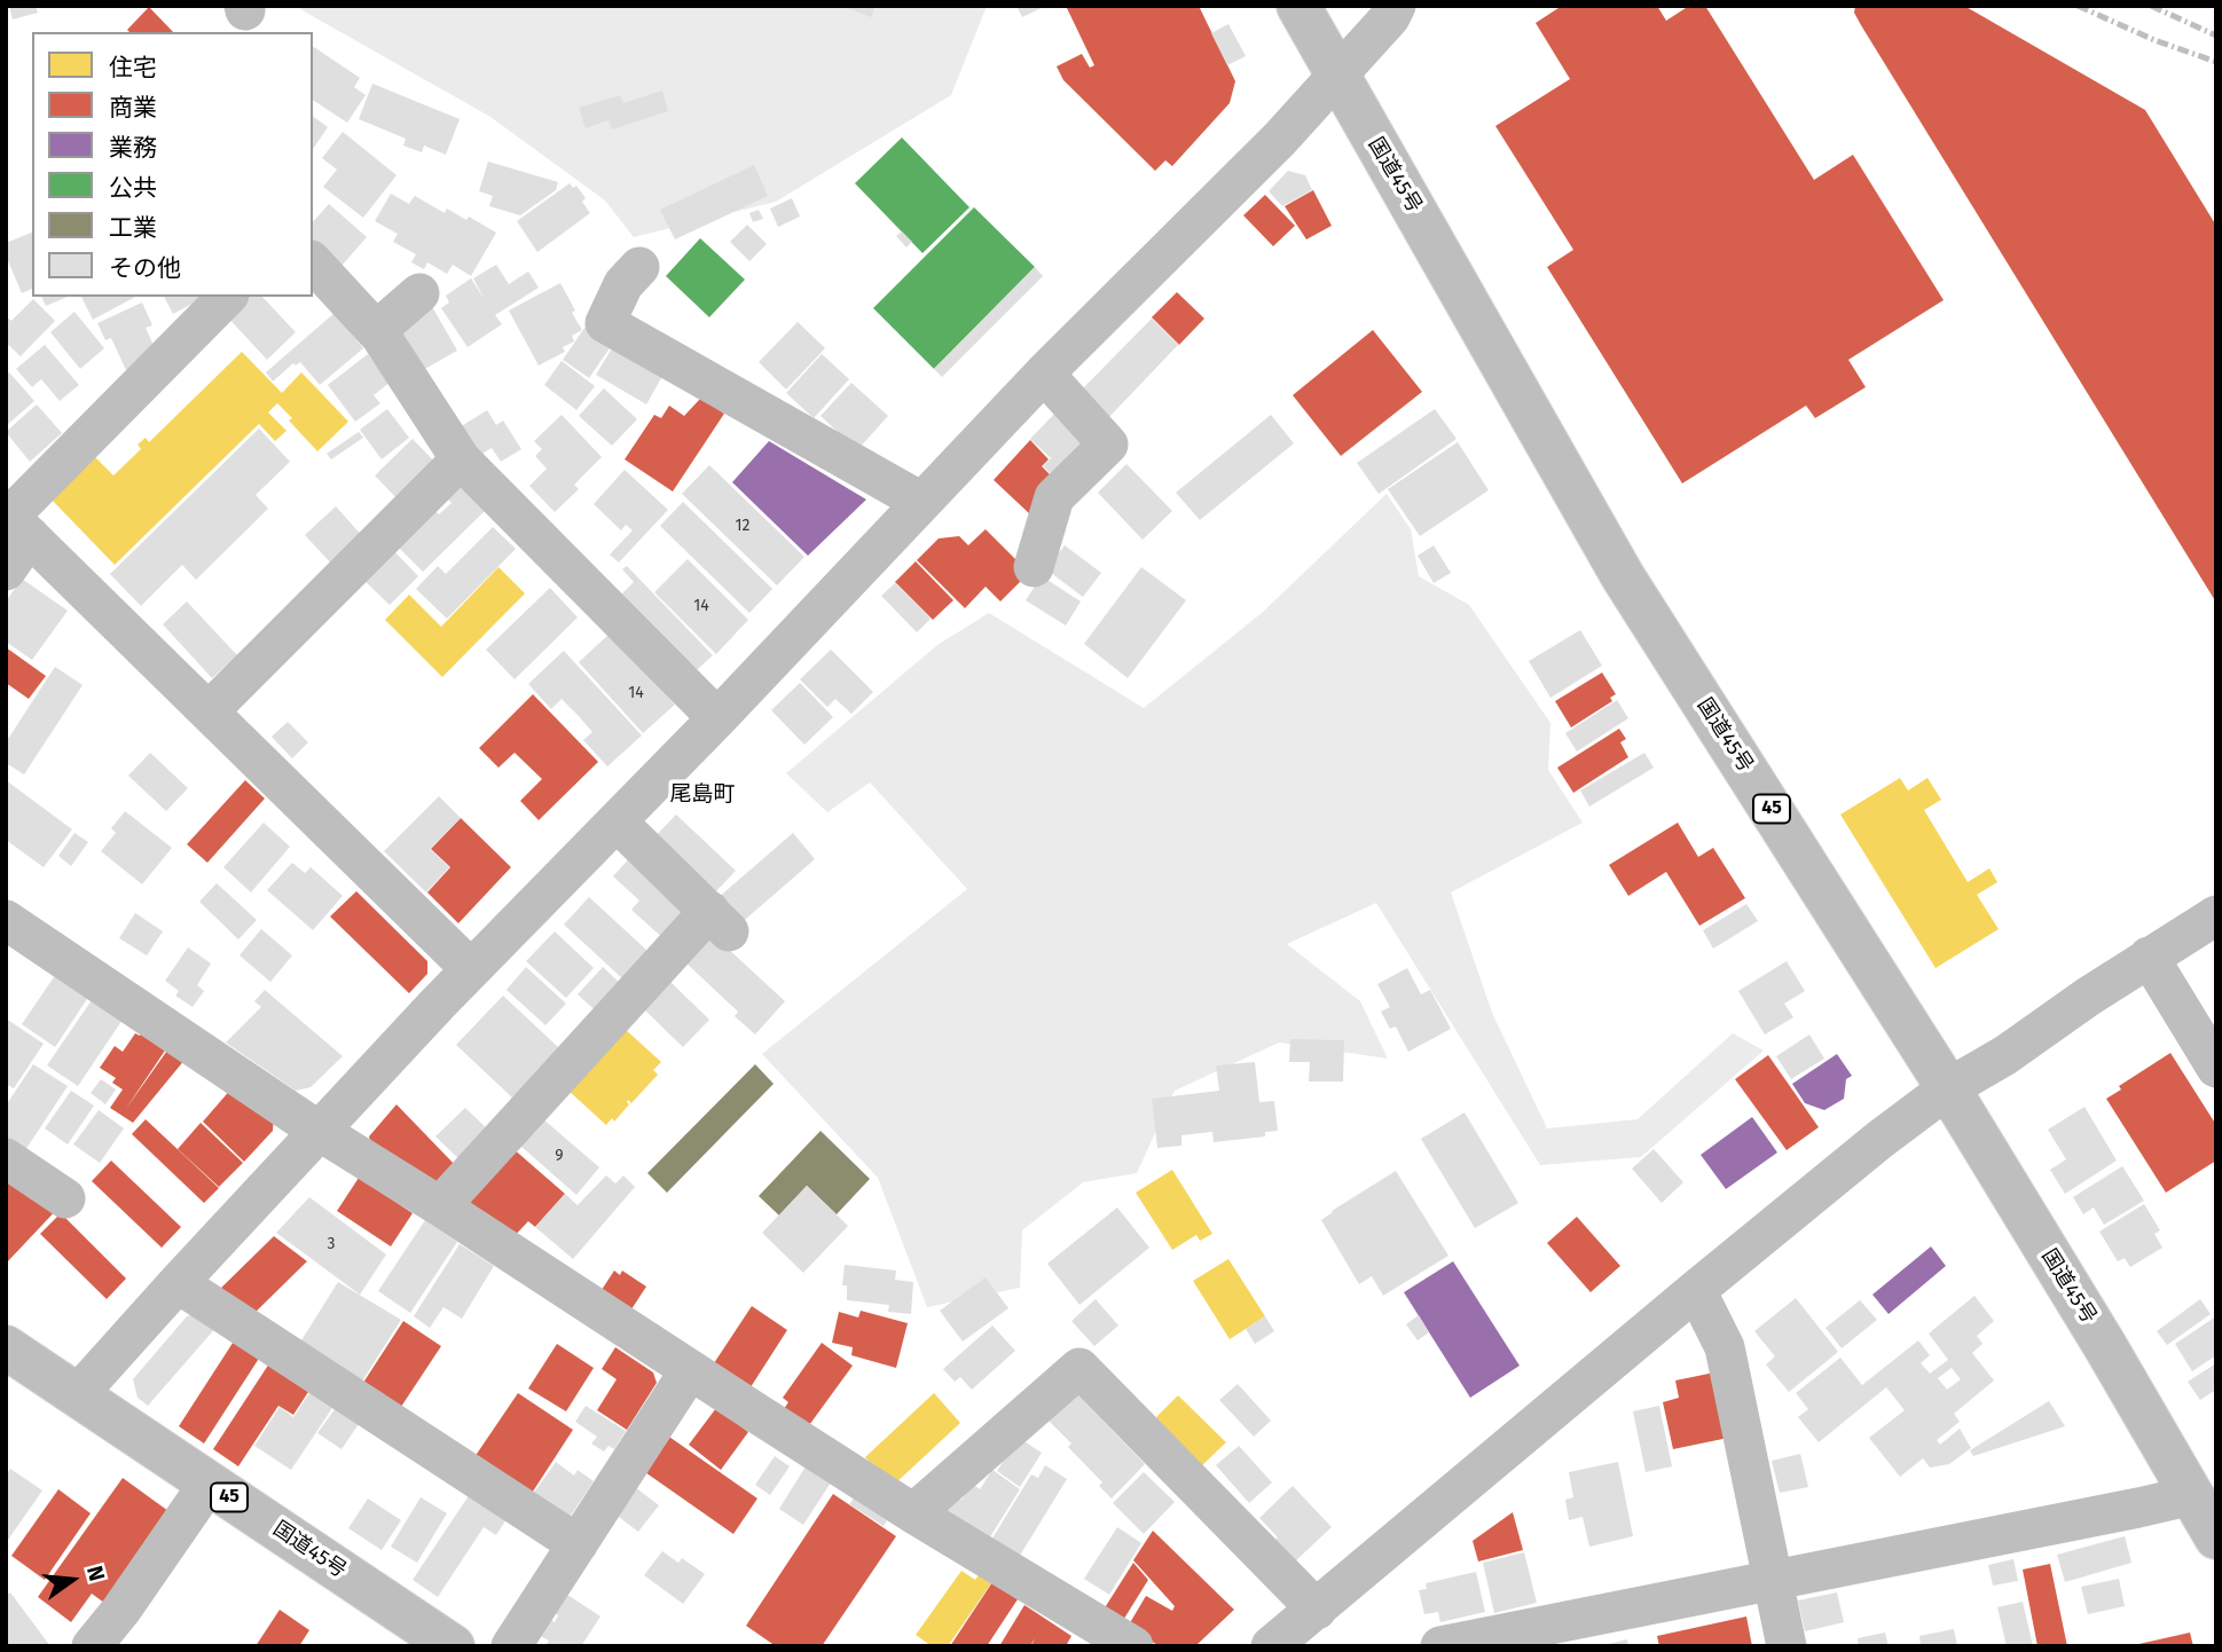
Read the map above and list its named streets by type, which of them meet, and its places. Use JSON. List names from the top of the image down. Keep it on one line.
{"streets":{"highway":["国道45号","45"]},"districts":["尾島町"],"house_numbers":["12","14","14","9","3"],"legend":["住宅","商業","業務","公共","工業","その他"],"north":"right"}
